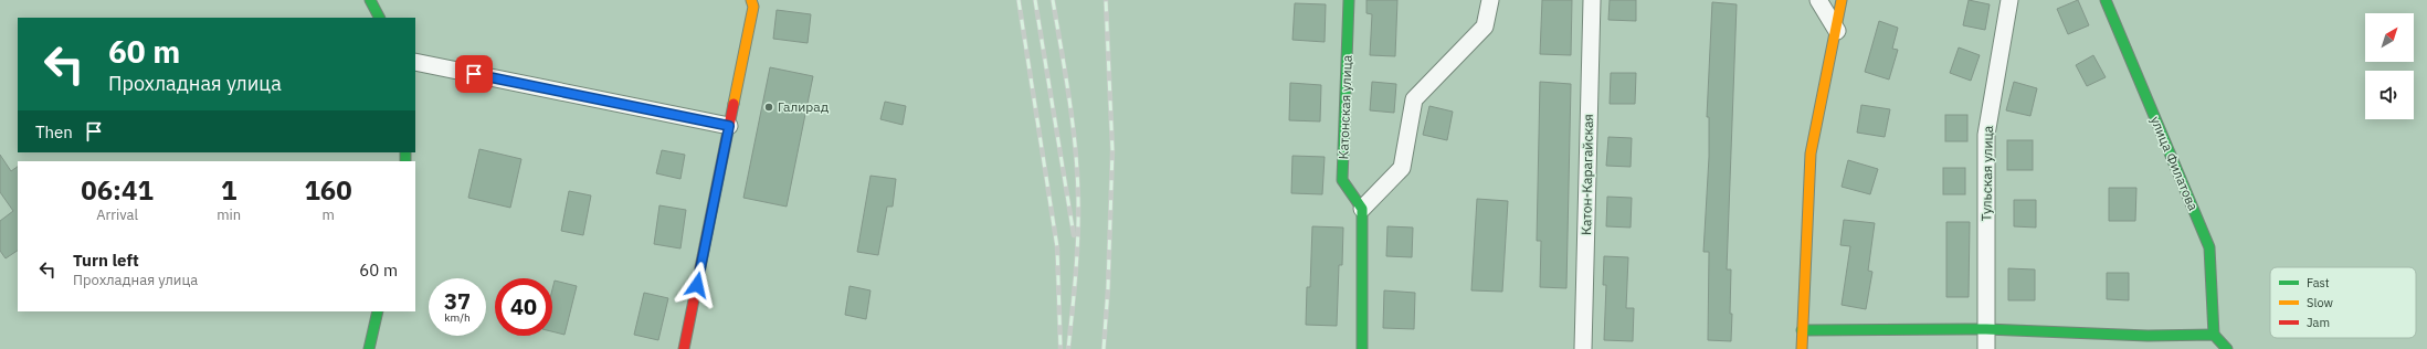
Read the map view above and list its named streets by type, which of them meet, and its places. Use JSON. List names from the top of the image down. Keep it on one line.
{"streets":{"main road":["Катонская улица","улица Филатова"],"street":["Тульская улица","Катон-Карагайская"]},"places":["Галирад"],"legend":["Fast","Slow","Jam"],"north":"top right","page":{"turn":["60 m","Прохладная улица"],"then":"Then","eta":["06:41","Arrival","1","min","160","m"],"list":[{"name":"Turn left","note":"Прохладная улица","value":"60 m"}],"speed":"37 km/h","limit":"40"}}
